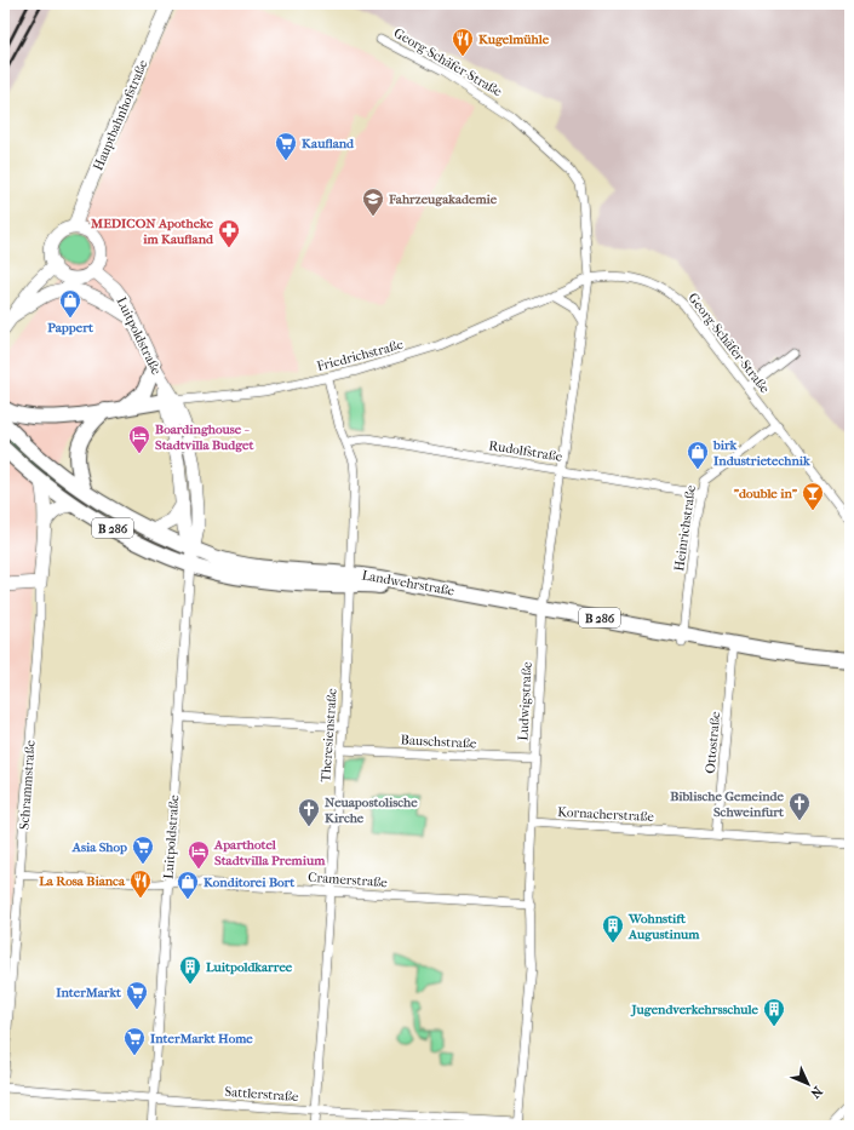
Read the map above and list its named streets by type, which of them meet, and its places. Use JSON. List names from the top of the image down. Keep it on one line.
{"streets":{"main road":["B 286","Landwehrstraße"],"street":["Georg-Schäfer-Straße","Hauptbahnhofstraße","Luitpoldstraße","Friedrichstraße","Rudolfstraße","Heinrichstraße","Ludwigstraße","Theresienstraße","Bauschstraße","Ottostraße","Schrammstraße","Kornacherstraße","Cramerstraße","Sattlerstraße"]},"crossings":[["Georg-Schäfer-Straße","Friedrichstraße"],["Georg-Schäfer-Straße","Heinrichstraße"],["Georg-Schäfer-Straße","Ludwigstraße"],["Hauptbahnhofstraße","Luitpoldstraße"],["Luitpoldstraße","Friedrichstraße"],["Luitpoldstraße","Landwehrstraße"],["Luitpoldstraße","Cramerstraße"],["Luitpoldstraße","Sattlerstraße"],["Friedrichstraße","Landwehrstraße"],["Friedrichstraße","Ludwigstraße"],["Friedrichstraße","Theresienstraße"],["Rudolfstraße","Heinrichstraße"],["Rudolfstraße","Ludwigstraße"],["Rudolfstraße","Theresienstraße"],["Heinrichstraße","Landwehrstraße"],["Landwehrstraße","Ludwigstraße"],["Landwehrstraße","Theresienstraße"],["Landwehrstraße","Ottostraße"],["Landwehrstraße","Schrammstraße"],["Ludwigstraße","Bauschstraße"],["Ludwigstraße","Kornacherstraße"],["Ludwigstraße","Cramerstraße"],["Ludwigstraße","Sattlerstraße"],["Theresienstraße","Bauschstraße"],["Theresienstraße","Cramerstraße"],["Theresienstraße","Sattlerstraße"],["Ottostraße","Kornacherstraße"],["Schrammstraße","Cramerstraße"]],"places":{"restaurant":["Kugelmühle","La Rosa Bianca"],"supermarket":["Kaufland","Asia Shop","InterMarkt","InterMarkt Home"],"school or university":["Fahrzeugakademie"],"pharmacy":["MEDICON Apotheke im Kaufland"],"shop":["Pappert","birk Industrietechnik","Konditorei Bort"],"hotel":["Boardinghouse - Stadtvilla Budget","Aparthotel Stadtvilla Premium"],"bar":["\"double in\""],"church":["Biblische Gemeinde Schweinfurt","Neuapostolische Kirche"],"building":["Wohnstift Augustinum","Luitpoldkarree","Jugendverkehrsschule"]},"north":"bottom right"}
